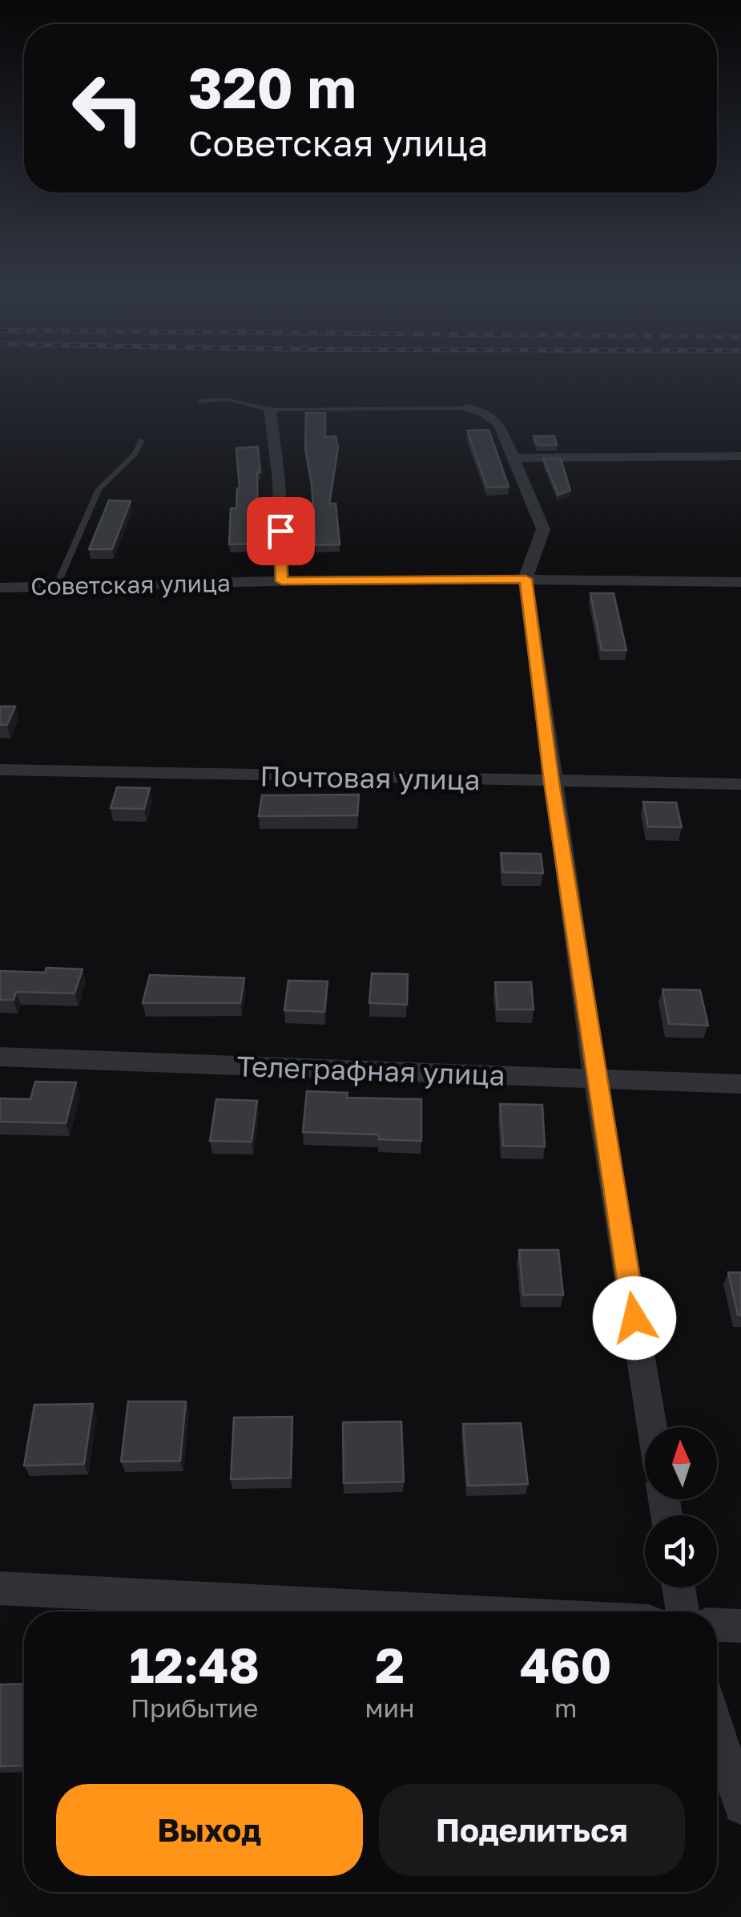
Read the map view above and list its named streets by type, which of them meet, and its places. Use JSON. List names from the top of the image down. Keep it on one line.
{"streets":{"street":["Советская улица","Почтовая улица","Телеграфная улица"]},"north":"top","page":{"turn":["320 m","Советская улица"],"eta":["12:48","Прибытие","2","мин","460","m"],"buttons":["Выход","Поделиться"]}}
